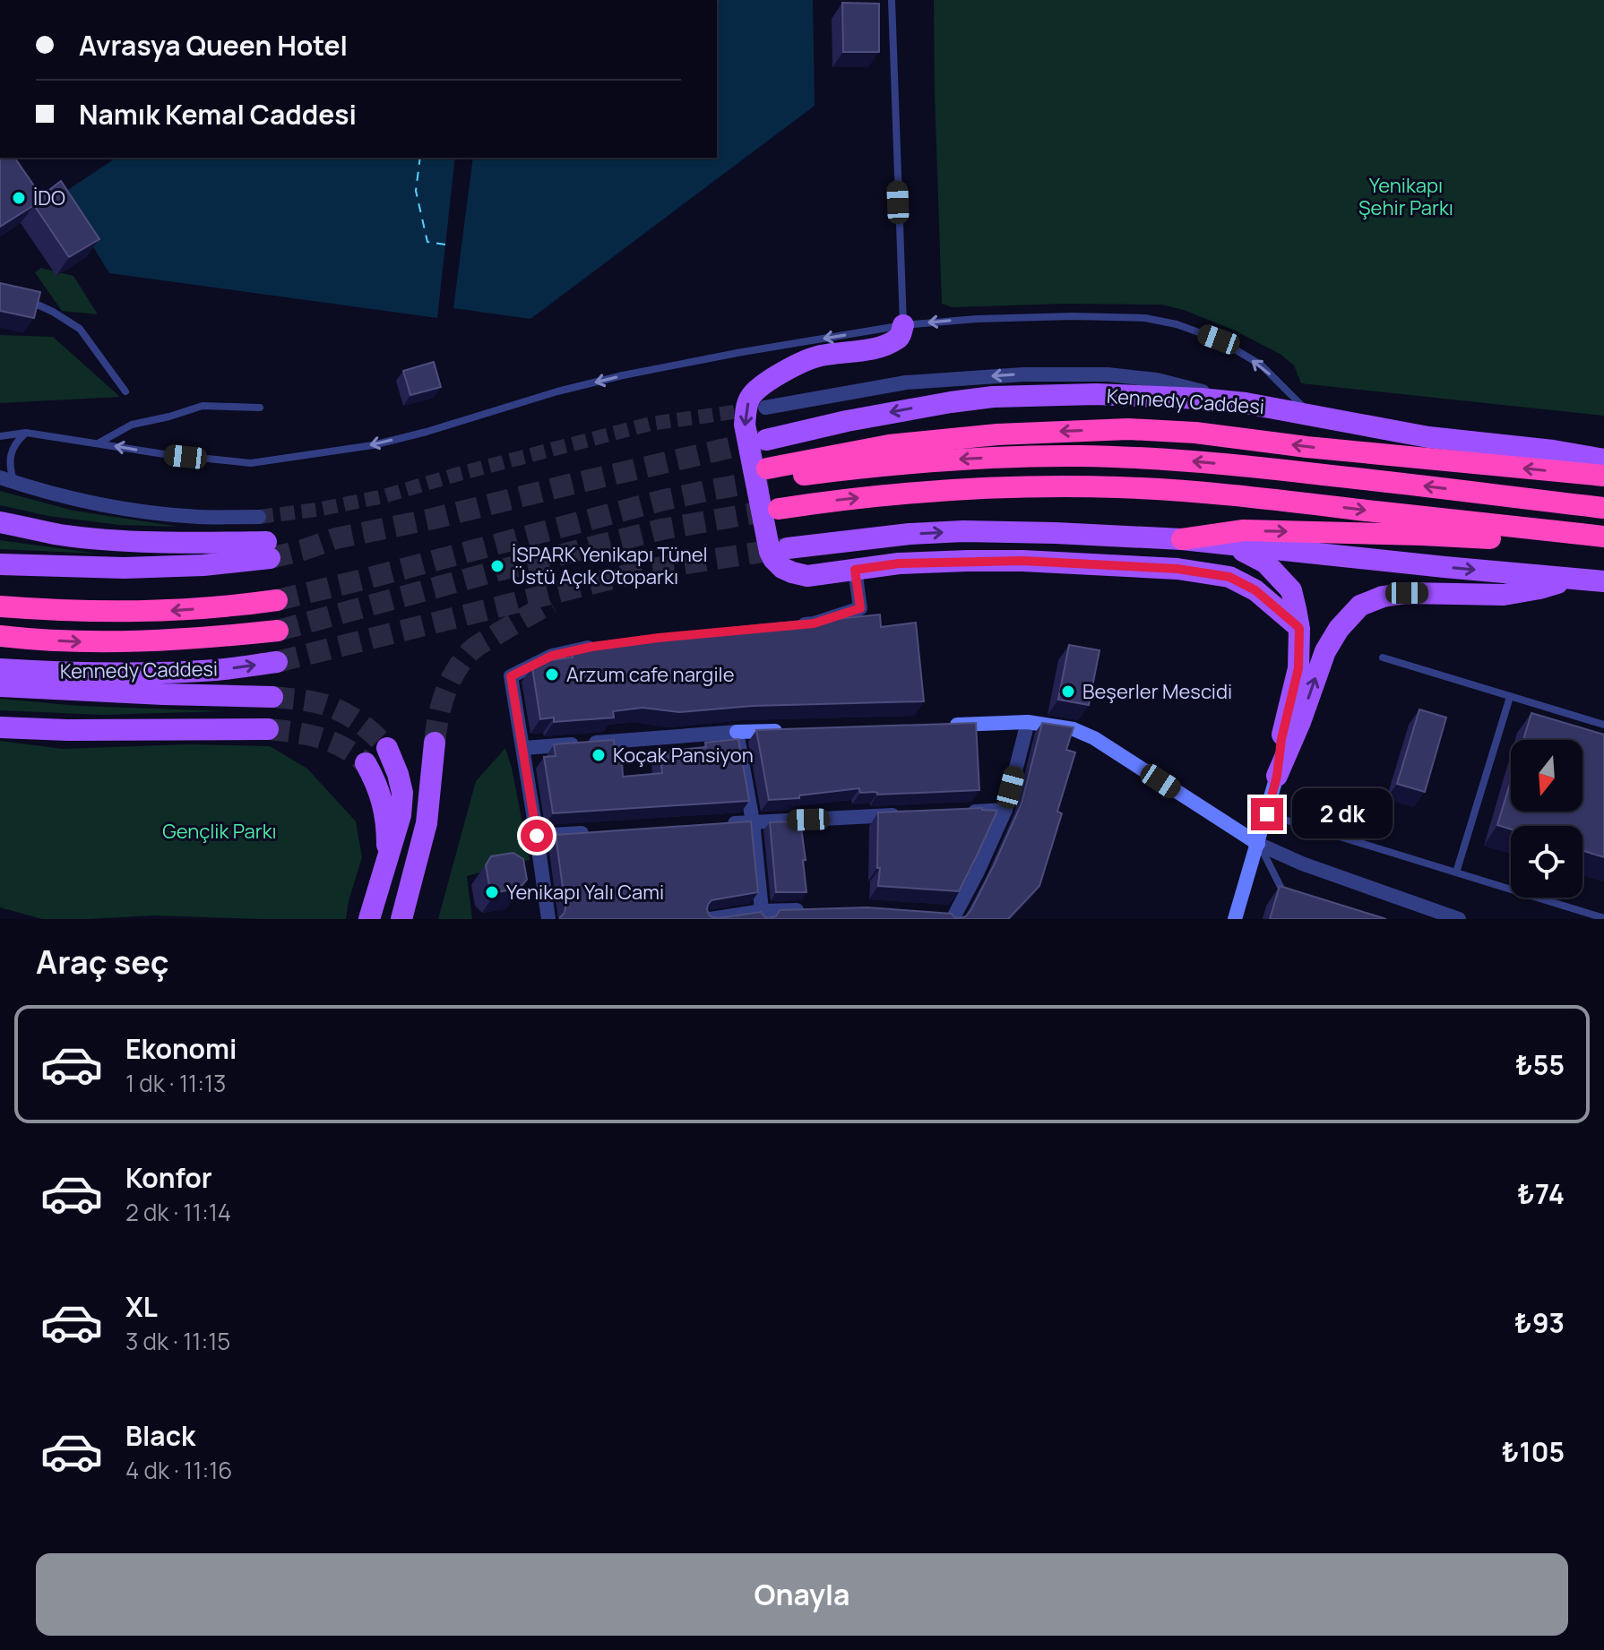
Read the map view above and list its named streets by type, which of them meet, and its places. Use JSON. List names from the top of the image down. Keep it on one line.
{"streets":{"main road":["Kennedy Caddesi"]},"parks":["Yenikapı Şehir Parkı","Gençlik Parkı"],"places":["İDO","İSPARK Yenikapı Tünel Üstü Açık Otoparkı","Arzum cafe nargile","Beşerler Mescidi","Koçak Pansiyon","Yenikapı Yalı Cami"],"north":"bottom","page":{"banner":["Avrasya Queen Hotel","Namık Kemal Caddesi"],"bubble":"2 dk","heading":"Araç seç","list":[{"name":"Ekonomi","note":"1 dk · 11:13","value":"₺55"},{"name":"Konfor","note":"2 dk · 11:14","value":"₺74"},{"name":"XL","note":"3 dk · 11:15","value":"₺93"},{"name":"Black","note":"4 dk · 11:16","value":"₺105"}],"buttons":"Onayla"}}
